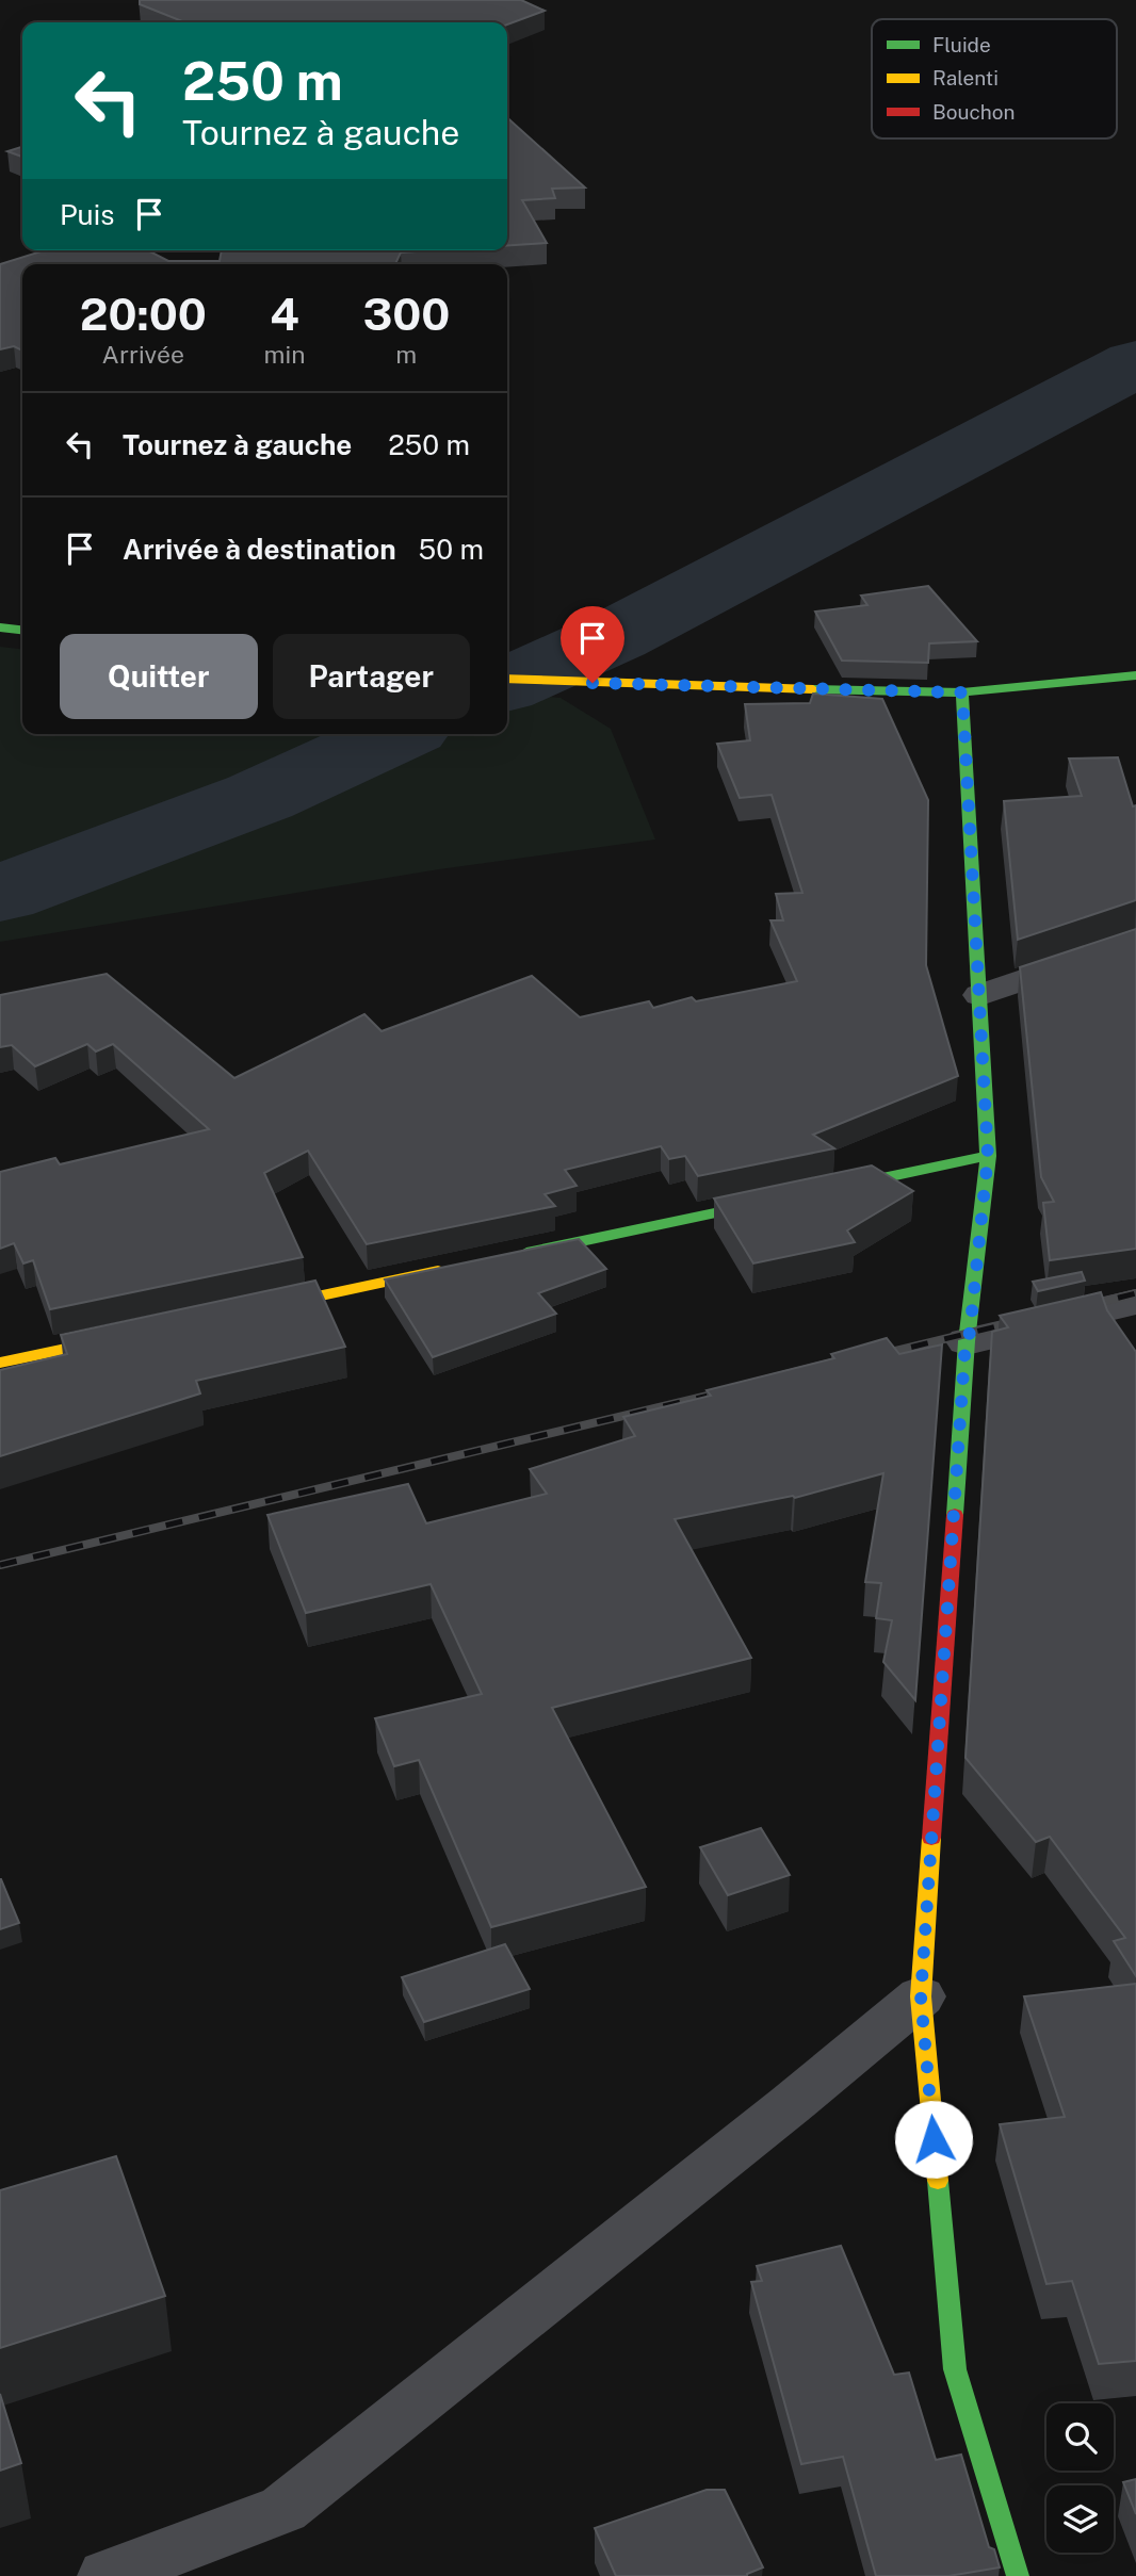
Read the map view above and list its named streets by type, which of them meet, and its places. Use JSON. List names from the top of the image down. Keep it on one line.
{"legend":["Fluide","Ralenti","Bouchon"],"page":{"turn":["250 m","Tournez à gauche"],"then":"Puis","eta":["20:00","Arrivée","4","min","300","m"],"list":[{"name":"Tournez à gauche","value":"250 m"},{"name":"Arrivée à destination","value":"50 m"}],"buttons":["Quitter","Partager"]}}
